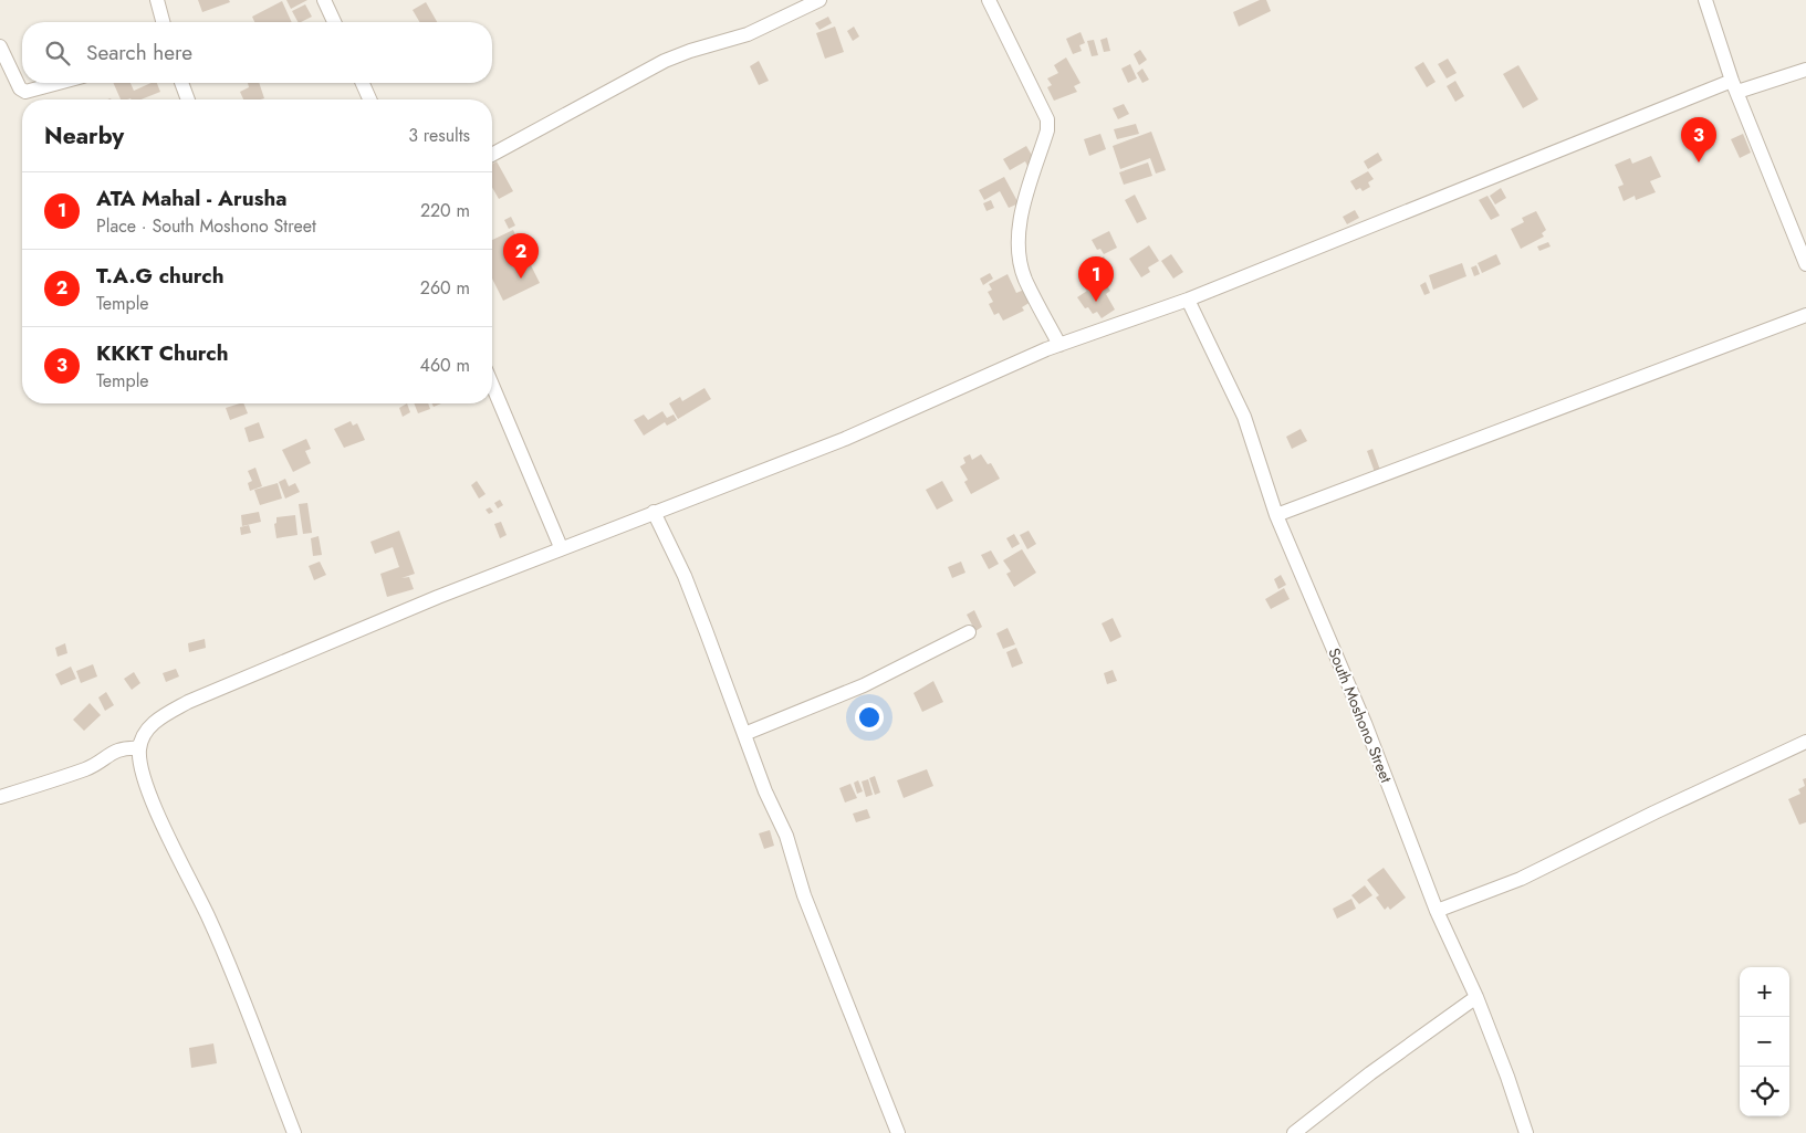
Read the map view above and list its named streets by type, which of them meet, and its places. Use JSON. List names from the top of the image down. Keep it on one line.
{"streets":{"street":["South Moshono Street"]},"page":{"search":"Search here","heading":["Nearby","3 results"],"pins":["3","2","1"],"list":[{"mark":"1","name":"ATA Mahal - Arusha","note":"Place · South Moshono Street","value":"220 m"},{"mark":"2","name":"T.A.G church","note":"Temple","value":"260 m"},{"mark":"3","name":"KKKT Church","note":"Temple","value":"460 m"}],"map_buttons":["+","−"]}}
